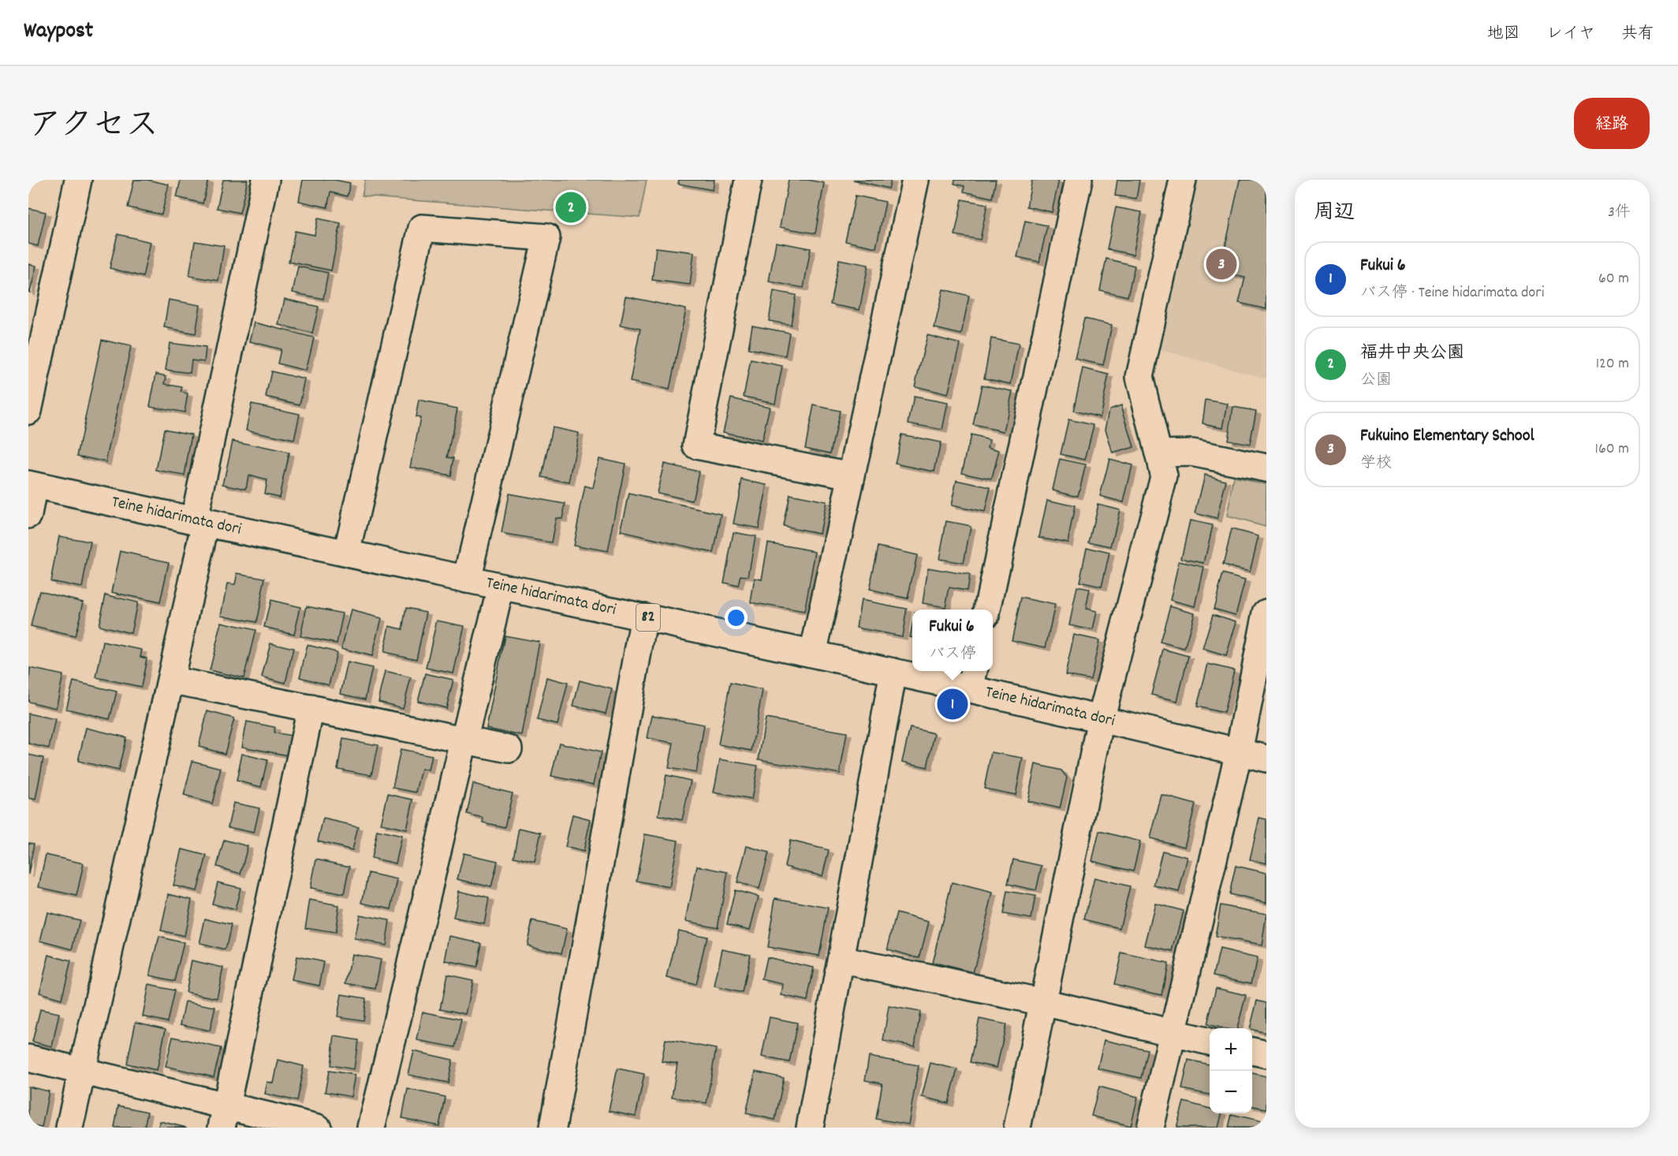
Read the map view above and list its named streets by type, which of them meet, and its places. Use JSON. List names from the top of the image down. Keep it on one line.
{"streets":{"street":["Teine hidarimata dori","82"]},"page":{"header":"Waypost","nav":["地図","レイヤ","共有"],"title":"アクセス","buttons":"経路","heading":["周辺","3件"],"pins":["2","3","1"],"list":[{"mark":"1","name":"Fukui 6","note":"バス停 · Teine hidarimata dori","value":"60 m"},{"mark":"2","name":"福井中央公園","note":"公園","value":"120 m"},{"mark":"3","name":"Fukuino Elementary School","note":"学校","value":"160 m"}],"popup":["Fukui 6","バス停"],"map_buttons":["+","−"]}}
